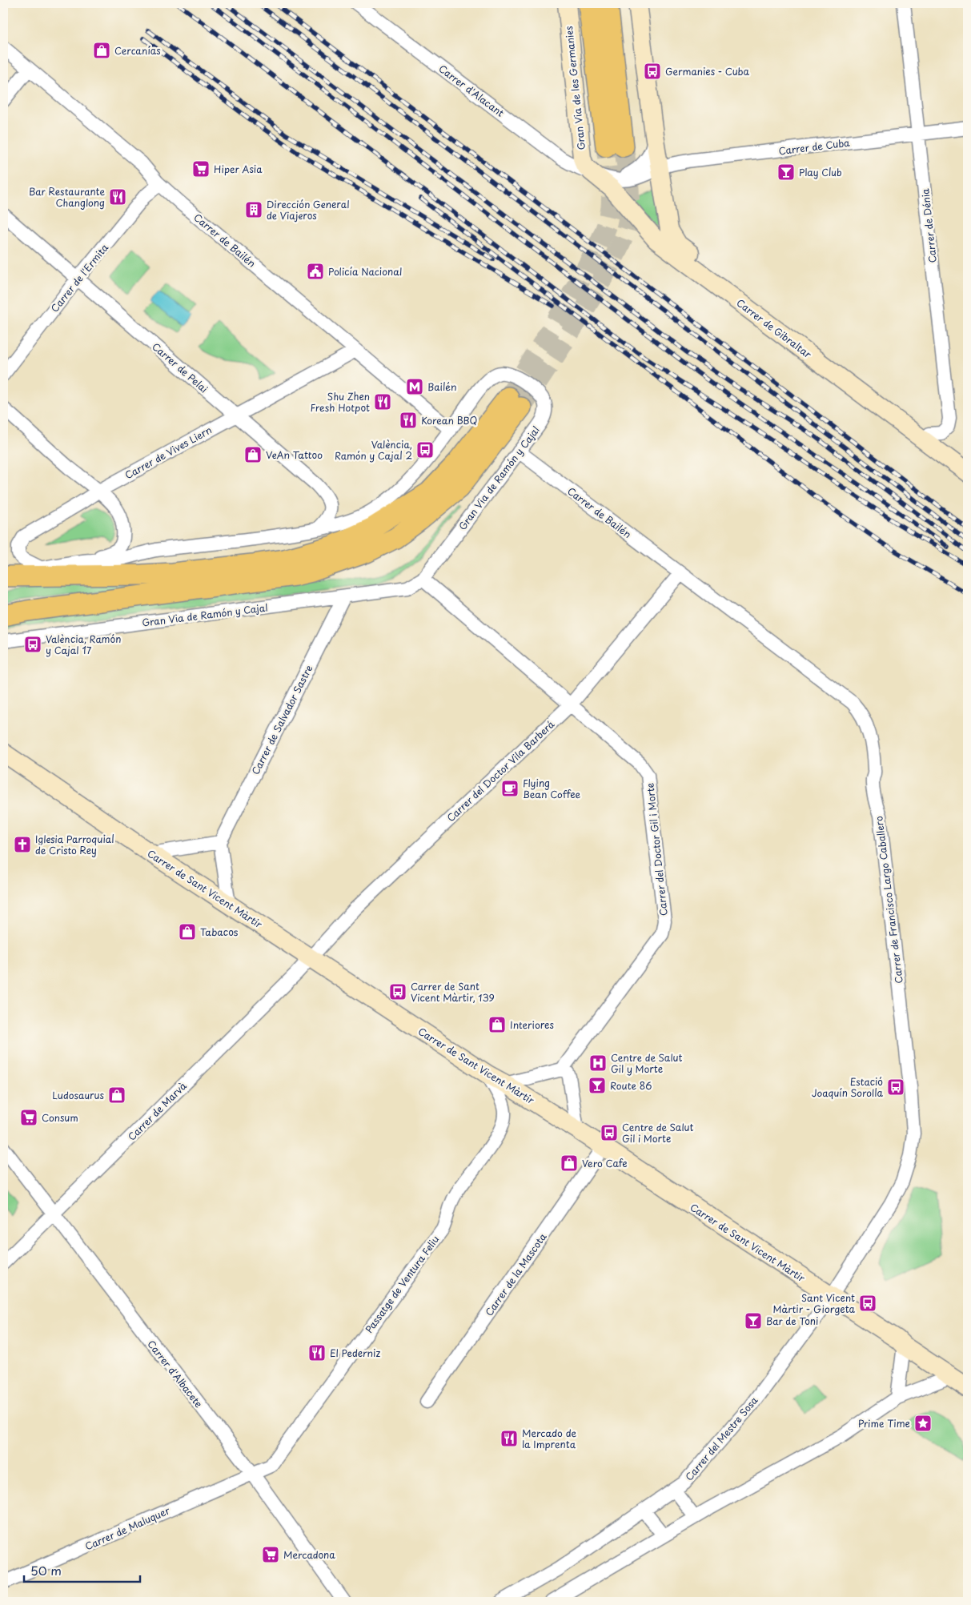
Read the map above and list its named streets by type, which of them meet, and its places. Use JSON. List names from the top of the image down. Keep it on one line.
{"streets":{"main road":["Gran Via de les Germanies","Carrer de Gibraltar","Gran Via de Ramón y Cajal","Carrer de Sant Vicent Màrtir"],"street":["Carrer d'Alacant","Carrer de Cuba","Carrer de Dénia","Carrer de Bailén","Carrer de l'Ermita","Carrer de Pelai","Carrer de Vives Liern","Carrer de Salvador Sastre","Carrer del Doctor Vila Barberá","Carrer del Doctor Gil i Morte","Carrer de Francisco Largo Caballero","Carrer de Marvà","Carrer de la Mascota","Passatge de Ventura Feliu","Carrer d'Albacete","Carrer del Mestre Sosa","Carrer de Maluquer"]},"crossings":[["Gran Via de les Germanies","Carrer d'Alacant"],["Gran Via de les Germanies","Carrer de Gibraltar"],["Carrer d'Alacant","Carrer de Gibraltar"],["Carrer de Cuba","Carrer de Dénia"],["Carrer de Cuba","Carrer de Gibraltar"],["Carrer de Dénia","Carrer de Gibraltar"],["Carrer de Bailén","Carrer de l'Ermita"],["Carrer de Bailén","Carrer de Vives Liern"],["Carrer de Bailén","Gran Via de Ramón y Cajal"],["Carrer de Bailén","Carrer del Doctor Vila Barberá"],["Carrer de Bailén","Carrer de Francisco Largo Caballero"],["Carrer de l'Ermita","Carrer de Pelai"],["Carrer de Pelai","Carrer de Vives Liern"],["Carrer de Pelai","Gran Via de Ramón y Cajal"],["Carrer de Vives Liern","Gran Via de Ramón y Cajal"],["Gran Via de Ramón y Cajal","Carrer de Salvador Sastre"],["Gran Via de Ramón y Cajal","Carrer del Doctor Gil i Morte"],["Carrer del Doctor Vila Barberá","Carrer del Doctor Gil i Morte"],["Carrer del Doctor Vila Barberá","Carrer de Sant Vicent Màrtir"],["Carrer del Doctor Vila Barberá","Carrer de Francisco Largo Caballero"],["Carrer del Doctor Vila Barberá","Carrer de Marvà"],["Carrer de Sant Vicent Màrtir","Carrer de Francisco Largo Caballero"],["Carrer de Sant Vicent Màrtir","Carrer de Marvà"],["Carrer de Sant Vicent Màrtir","Carrer de la Mascota"],["Carrer de Sant Vicent Màrtir","Passatge de Ventura Feliu"],["Carrer de Sant Vicent Màrtir","Carrer del Mestre Sosa"],["Carrer de Francisco Largo Caballero","Carrer del Mestre Sosa"],["Carrer de Marvà","Carrer d'Albacete"],["Passatge de Ventura Feliu","Carrer d'Albacete"],["Passatge de Ventura Feliu","Carrer de Maluquer"],["Carrer d'Albacete","Carrer de Maluquer"]],"places":{"shop":["Cercanías","VeAn Tattoo","Tabacos","Interiores","Ludosaurus","Vero Cafe"],"bus stop":["Germanies - Cuba","València, Ramón y Cajal 2","València, Ramón y Cajal 17","Carrer de Sant Vicent Màrtir, 139","Estació Joaquín Sorolla","Centre de Salut Gil i Morte","Sant Vicent Màrtir - Giorgeta"],"supermarket":["Hiper Asia","Consum","Mercadona"],"bar":["Play Club","Route 86","Bar de Toni"],"restaurant":["Bar Restaurante Changlong","Shu Zhen Fresh Hotpot","Korean BBQ","El Pederniz","Mercado de la Imprenta"],"building":["Dirección General de Viajeros"],"public building":["Policía Nacional"],"metro station":["Bailén"],"cafe":["Flying Bean Coffee"],"church":["Iglesia Parroquial de Cristo Rey"],"hospital":["Centre de Salut Gil y Morte"],"place":["Prime Time"]},"scale_bar":"50 m"}
